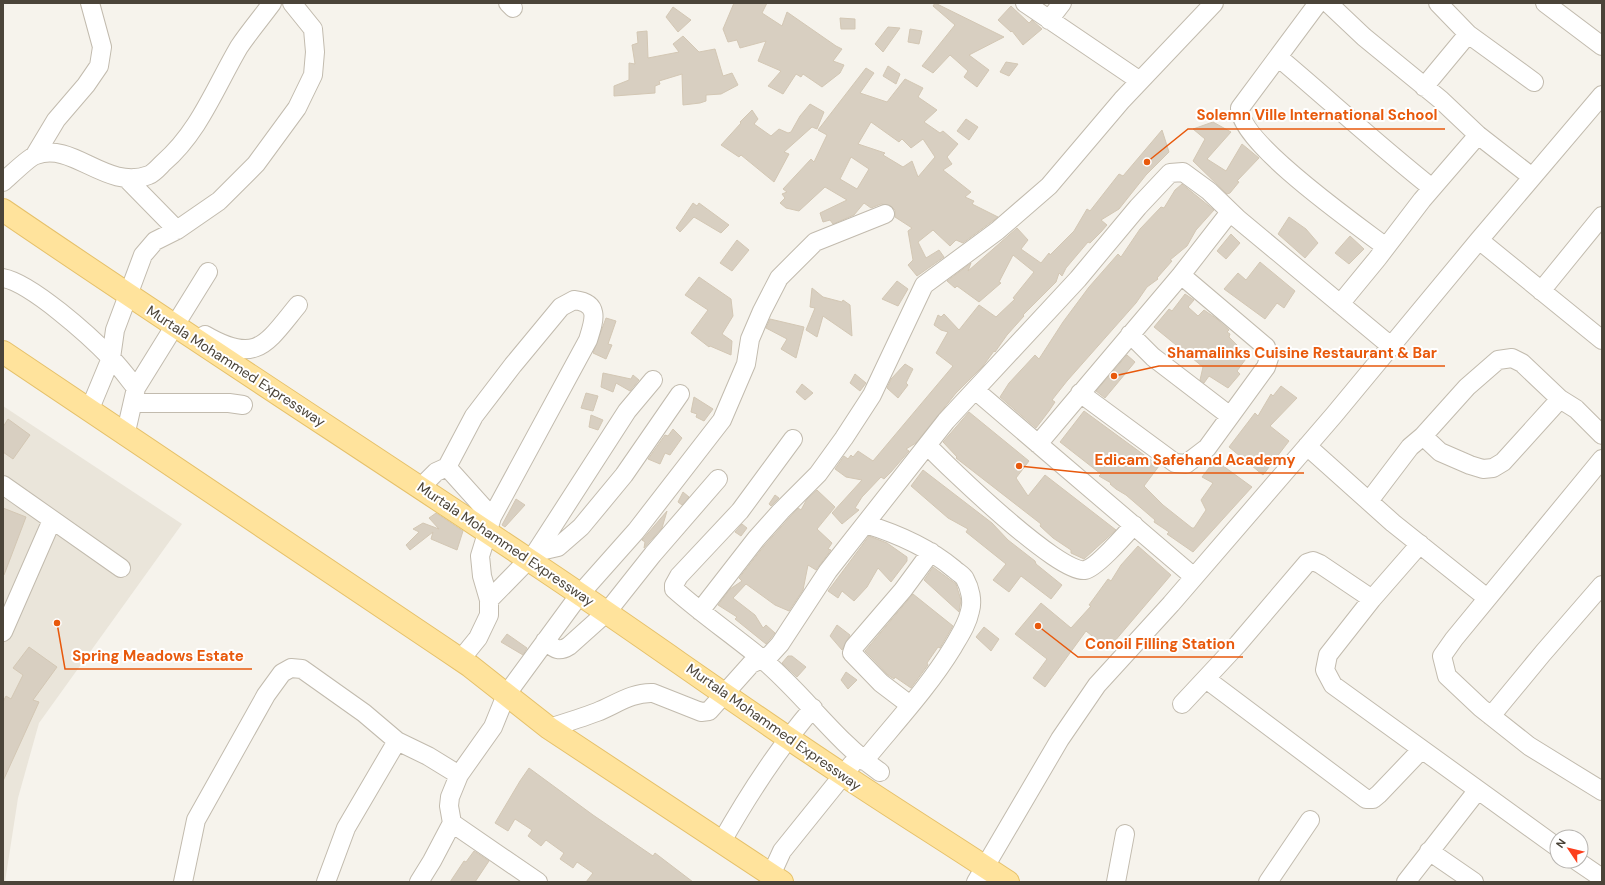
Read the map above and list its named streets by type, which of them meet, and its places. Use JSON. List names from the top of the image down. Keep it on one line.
{"streets":{"main road":["Murtala Mohammed Expressway"]},"places":["Solemn Ville International School","Shamalinks Cuisine Restaurant & Bar","Edicam Safehand Academy","Spring Meadows Estate","Conoil Filling Station"],"north":"top left"}
